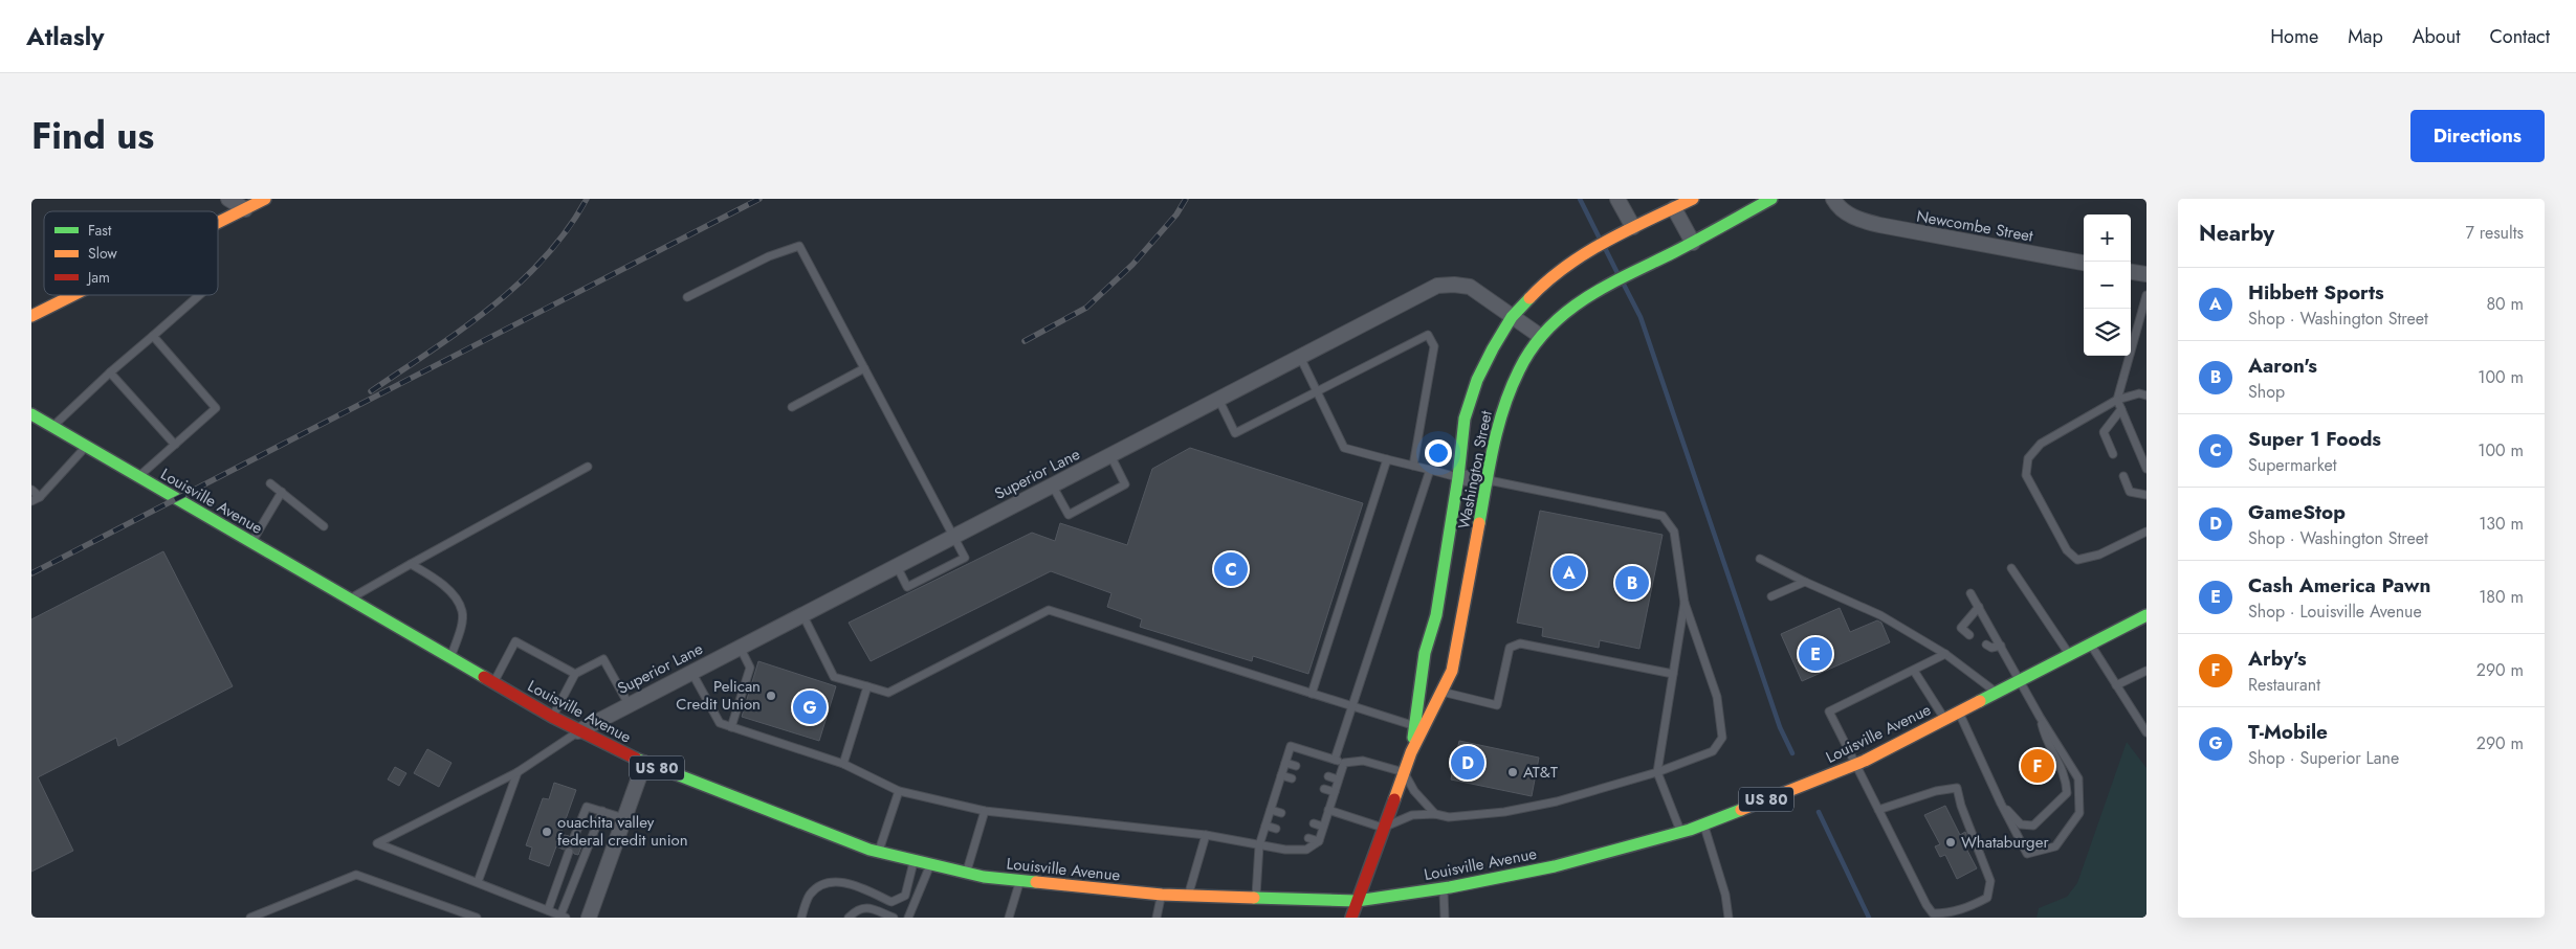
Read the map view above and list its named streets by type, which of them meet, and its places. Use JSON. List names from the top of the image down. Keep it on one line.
{"streets":{"main road":["Washington Street","Louisville Avenue","US 80"],"street":["Newcombe Street","Superior Lane"]},"crossings":[["Washington Street","Superior Lane"],["Washington Street","Louisville Avenue"],["Superior Lane","Louisville Avenue"]],"places":["Pelican Credit Union","AT&T","ouachita valley federal credit union","Whataburger"],"legend":["Fast","Slow","Jam"],"page":{"header":"Atlasly","nav":["Home","Map","About","Contact"],"title":"Find us","buttons":"Directions","heading":["Nearby","7 results"],"map_buttons":["+","−"],"list":[{"mark":"A","name":"Hibbett Sports","note":"Shop · Washington Street","value":"80 m"},{"mark":"B","name":"Aaron's","note":"Shop","value":"100 m"},{"mark":"C","name":"Super 1 Foods","note":"Supermarket","value":"100 m"},{"mark":"D","name":"GameStop","note":"Shop · Washington Street","value":"130 m"},{"mark":"E","name":"Cash America Pawn","note":"Shop · Louisville Avenue","value":"180 m"},{"mark":"F","name":"Arby's","note":"Restaurant","value":"290 m"},{"mark":"G","name":"T-Mobile","note":"Shop · Superior Lane","value":"290 m"}],"pins":["C","A","B","E","G","D","F"]}}
